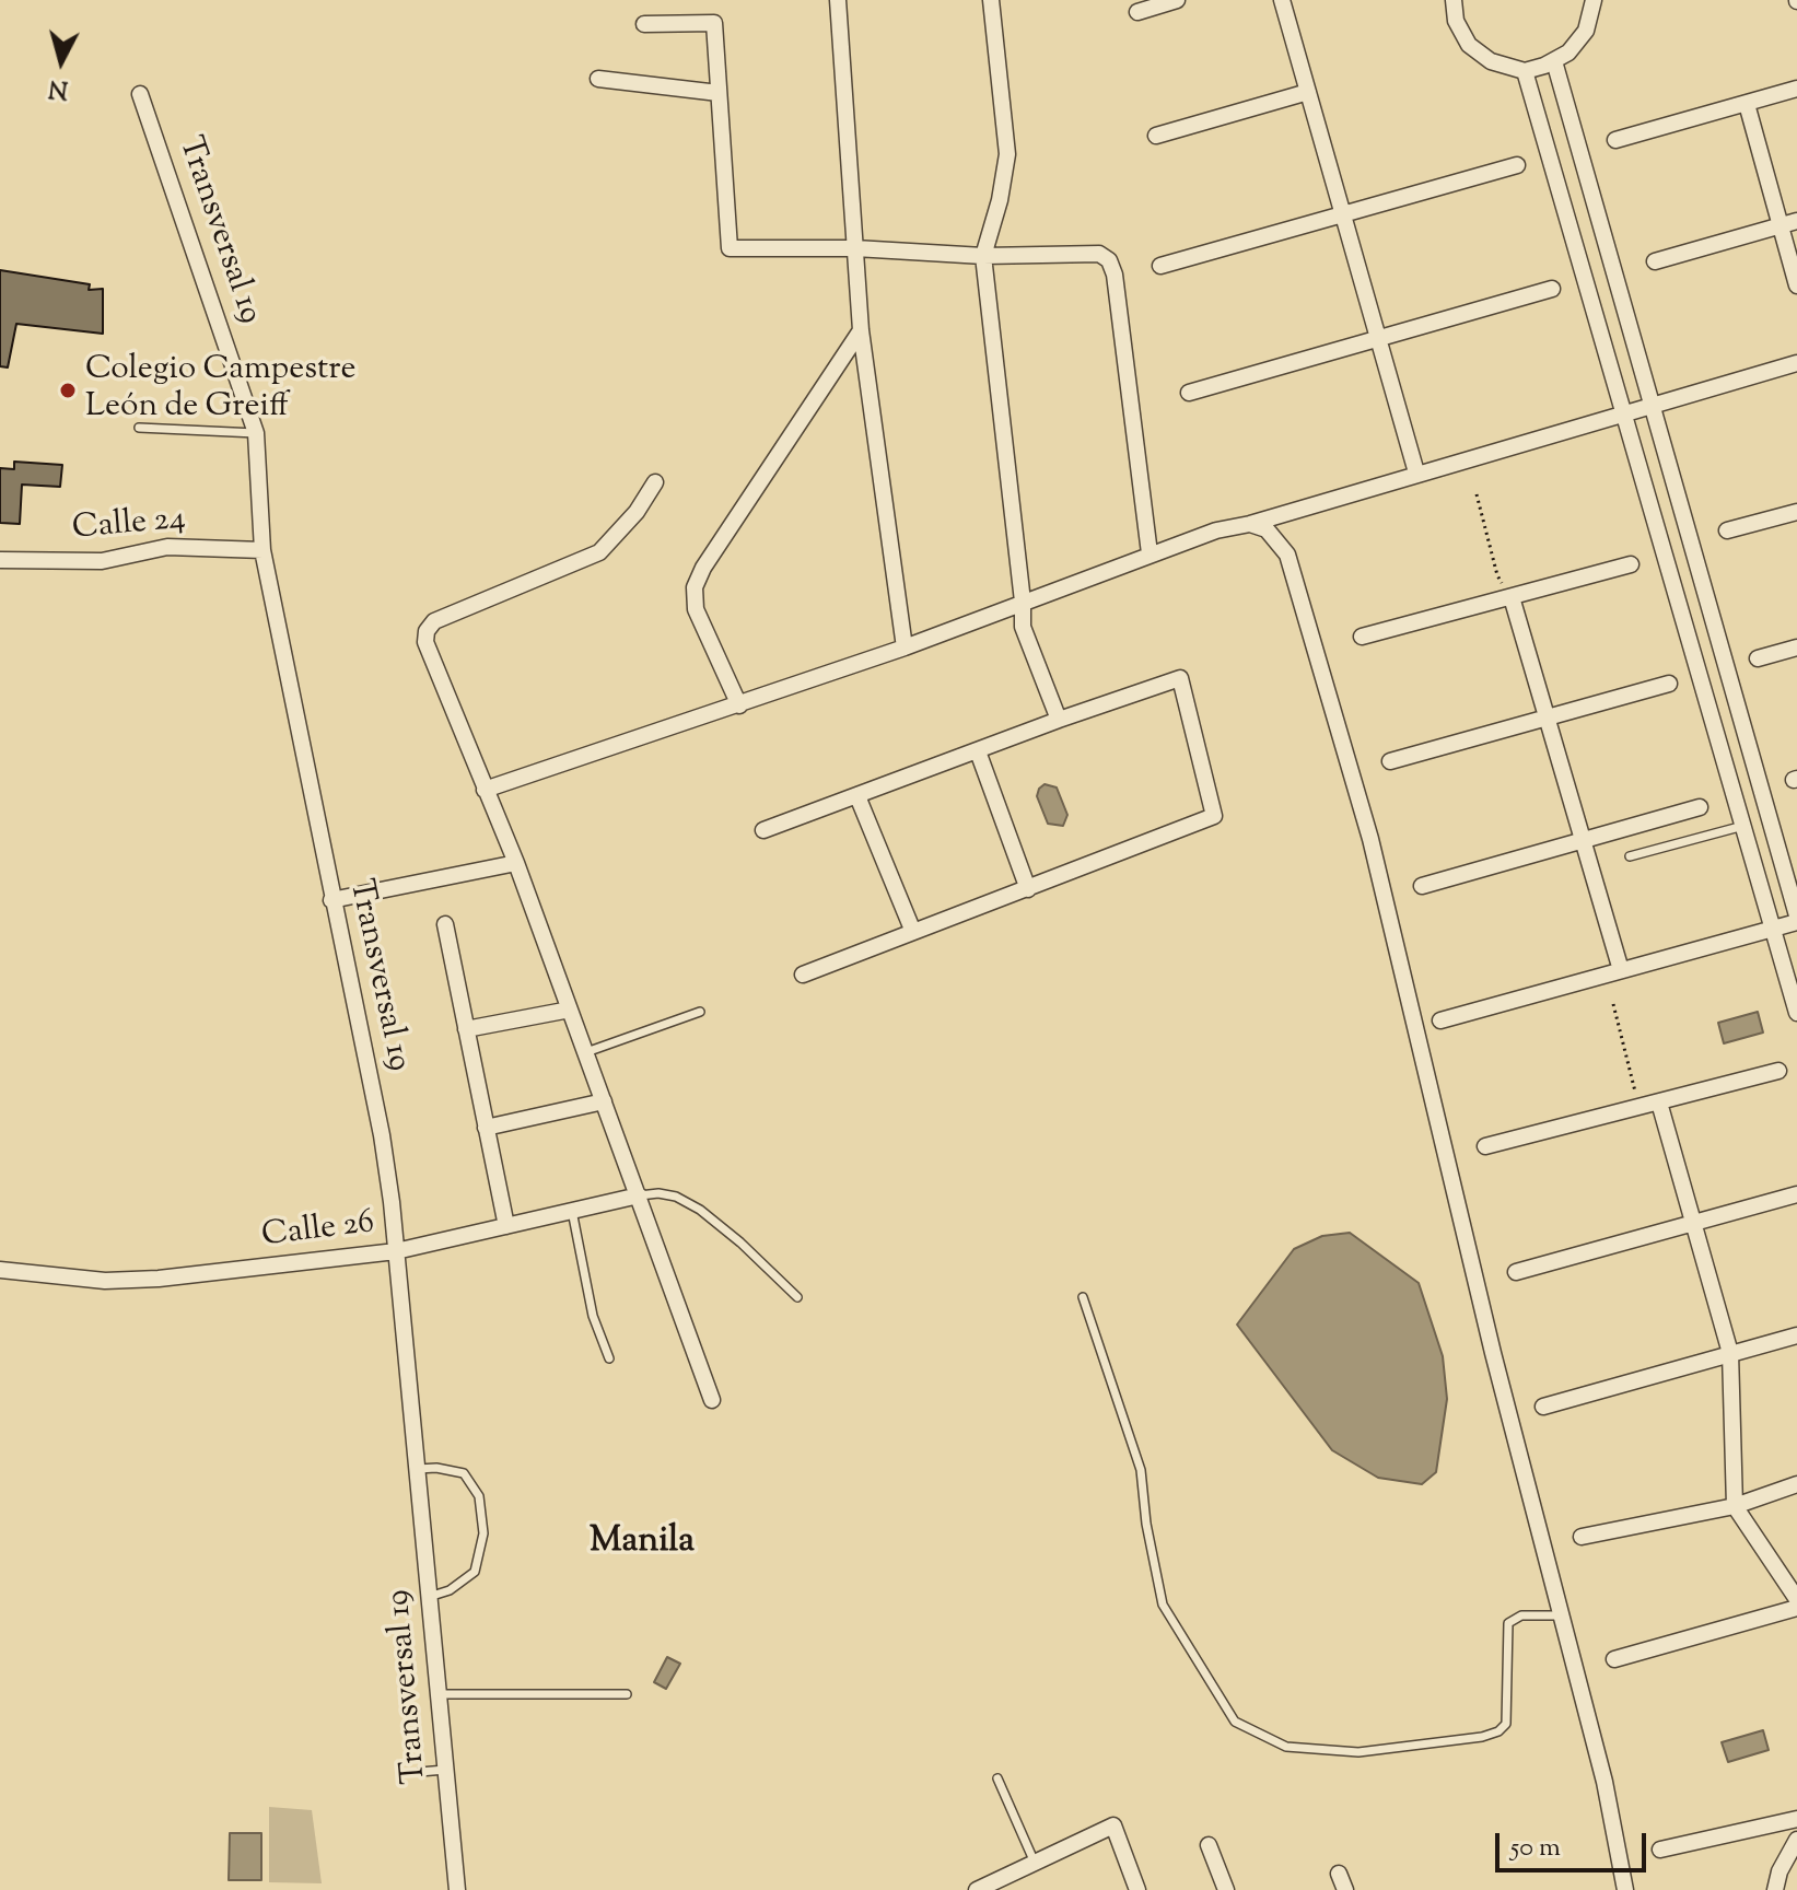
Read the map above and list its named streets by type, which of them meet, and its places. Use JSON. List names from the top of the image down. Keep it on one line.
{"streets":{"street":["Transversal 19","Calle 24","Calle 26"]},"crossings":[["Transversal 19","Calle 24"],["Transversal 19","Calle 26"]],"districts":["Manila"],"places":["Colegio Campestre León de Greiff"],"scale_bar":"50 m","north":"bottom"}
